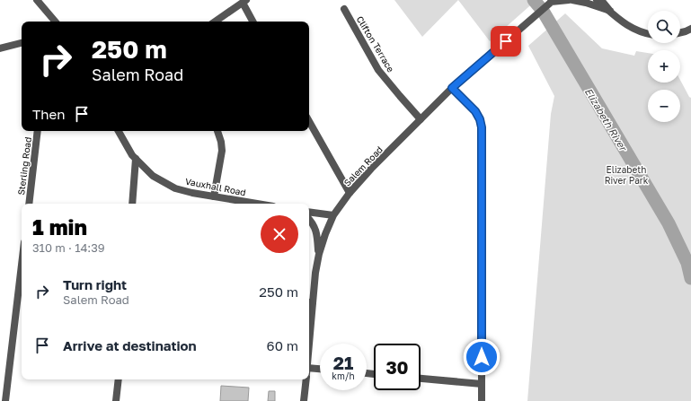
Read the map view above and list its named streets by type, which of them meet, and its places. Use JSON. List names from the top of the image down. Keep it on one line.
{"streets":{"street":["Clifton Terrace","Sterling Road","Salem Road","Vauxhall Road"]},"crossings":[["Clifton Terrace","Salem Road"]],"water":["Elizabeth River"],"parks":["Elizabeth River Park"],"page":{"map_buttons":["+","−"],"turn":["250 m","Salem Road"],"then":"Then","heading":["1 min","310 m · 14:39"],"list":[{"name":"Turn right","note":"Salem Road","value":"250 m"},{"name":"Arrive at destination","value":"60 m"}],"speed":"21 km/h","limit":"30"}}
